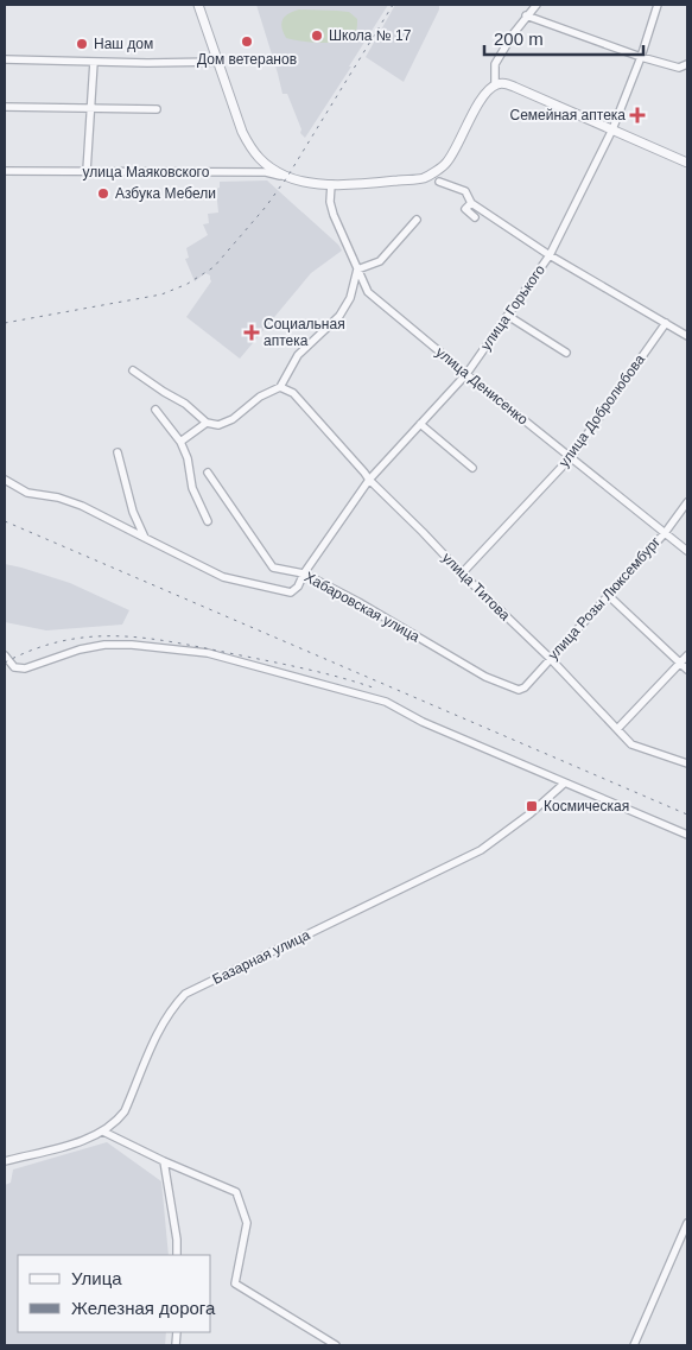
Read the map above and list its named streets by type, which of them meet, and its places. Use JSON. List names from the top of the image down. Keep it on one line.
{"streets":{"street":["улица Маяковского","улица Горького","улица Денисенко","улица Добролюбова","улица Титова","улица Розы Люксембург","Хабаровская улица","Базарная улица"]},"crossings":[["улица Горького","улица Денисенко"],["улица Горького","улица Титова"],["улица Горького","Хабаровская улица"],["улица Денисенко","улица Добролюбова"],["улица Денисенко","улица Розы Люксембург"],["улица Добролюбова","улица Титова"],["улица Титова","улица Розы Люксембург"],["улица Розы Люксембург","Хабаровская улица"]],"places":{"other":["Школа № 17","Дом ветеранов","Наш дом","Азбука Мебели"],"health":["Семейная аптека","Социальная аптека"],"transit":["Космическая"]},"legend":["Улица","Железная дорога"],"scale_bar":"200 m"}
